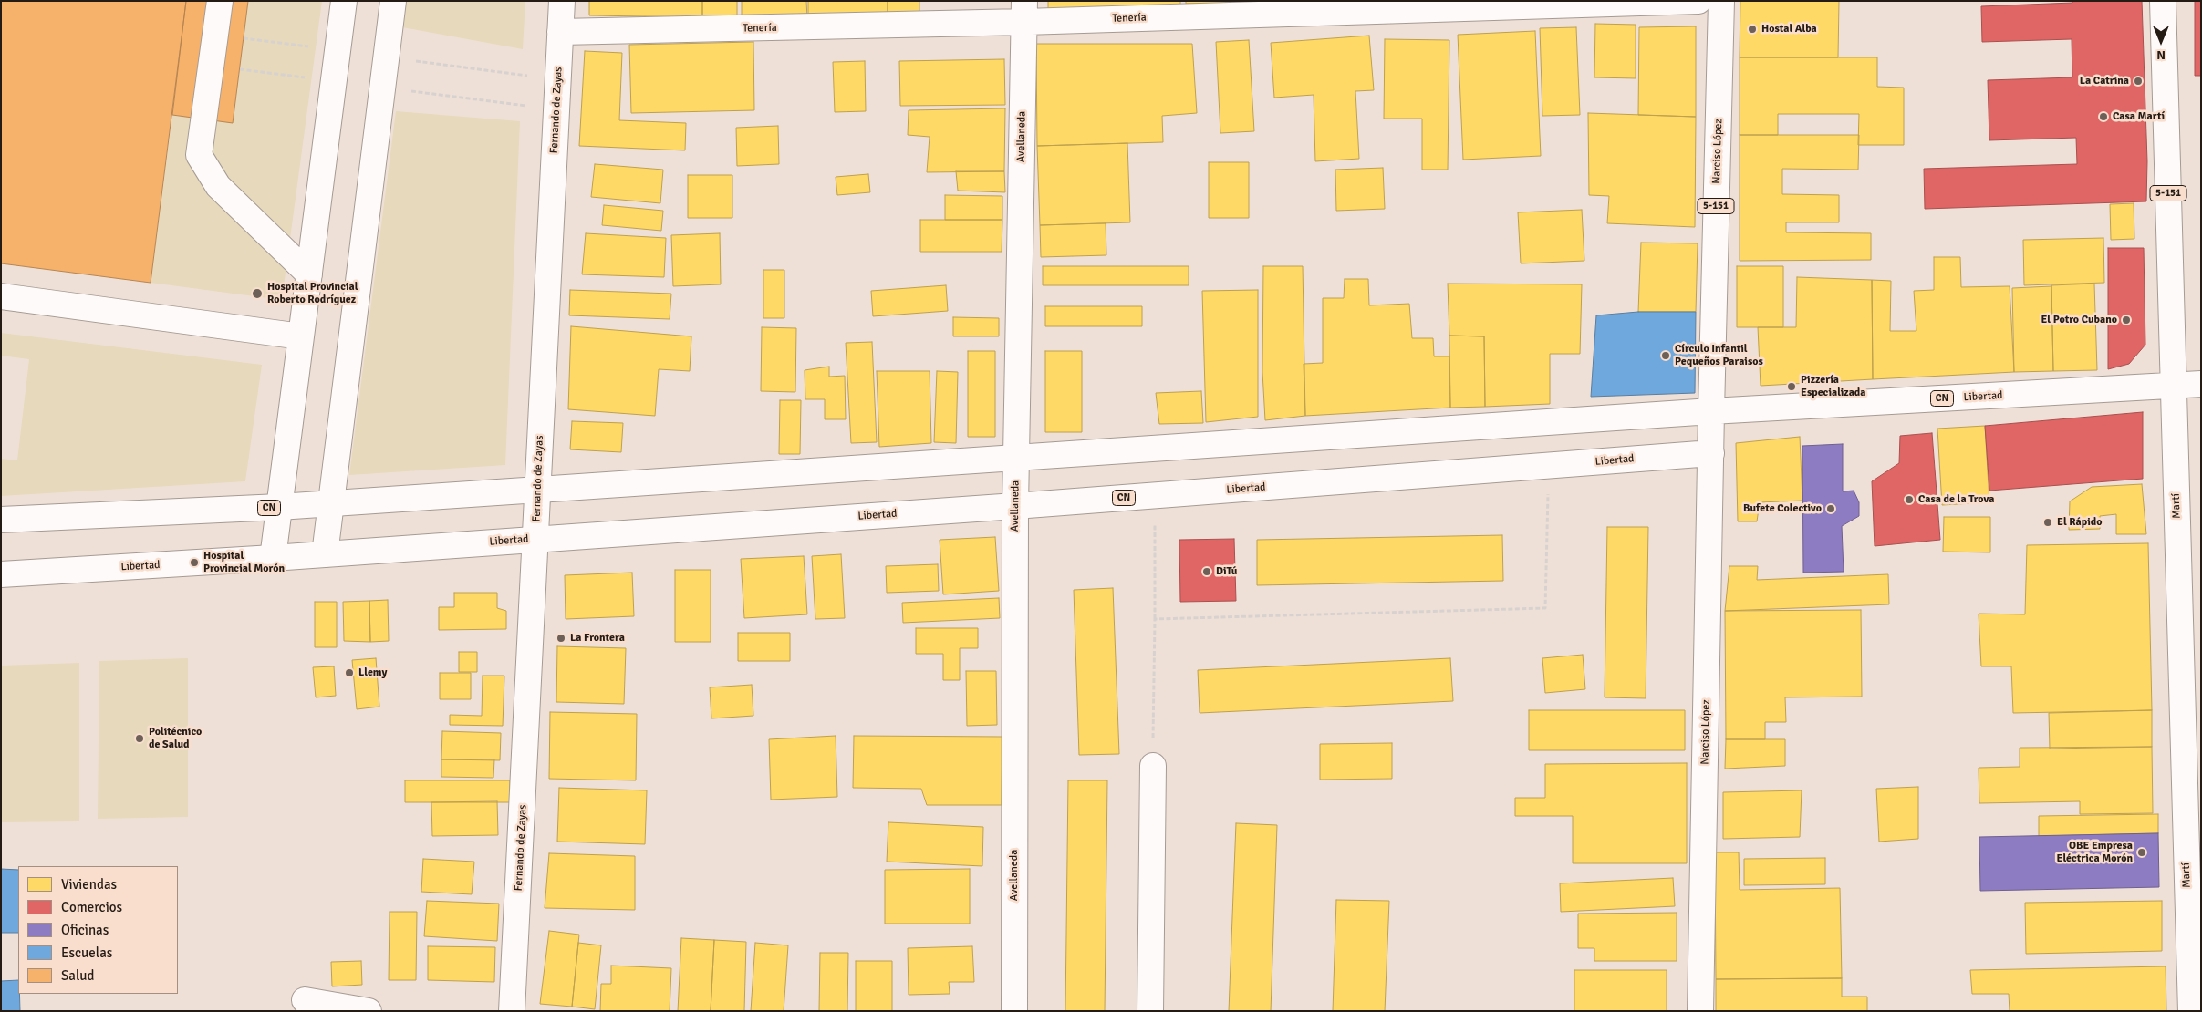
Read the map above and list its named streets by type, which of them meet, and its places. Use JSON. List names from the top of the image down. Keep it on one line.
{"streets":{"main road":["Tenería","Fernando de Zayas","Avellaneda","Narciso López","5-151","Libertad","CN","Martí"]},"crossings":[["Tenería","Fernando de Zayas"],["Tenería","Avellaneda"],["Fernando de Zayas","Libertad"],["Avellaneda","Libertad"],["Narciso López","5-151"],["Narciso López","Libertad"],["5-151","Libertad"],["Libertad","Martí"]],"places":["Hostal Alba","La Catrina","Casa Martí","Hospital Provincial Roberto Rodríguez","El Potro Cubano","Círculo Infantil Pequeños Paraisos","Pizzería Especializada","Casa de la Trova","Bufete Colectivo","El Rápido","Hospital Provincial Morón","DiTú","La Frontera","Llemy","Politécnico de Salud","OBE Empresa Eléctrica Morón"],"legend":["Viviendas","Comercios","Oficinas","Escuelas","Salud"],"north":"bottom"}
